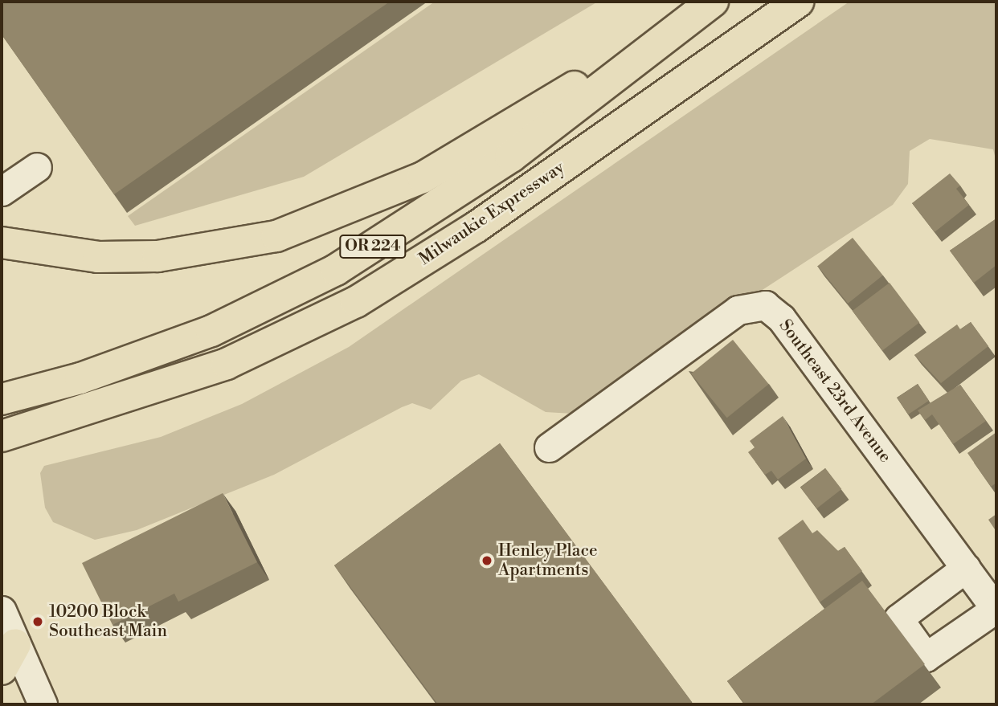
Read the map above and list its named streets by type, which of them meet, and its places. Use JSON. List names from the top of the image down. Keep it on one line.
{"streets":{"highway":["Milwaukie Expressway","OR 224"],"street":["Southeast 23rd Avenue"]},"places":["Henley Place Apartments","10200 Block Southeast Main"]}
